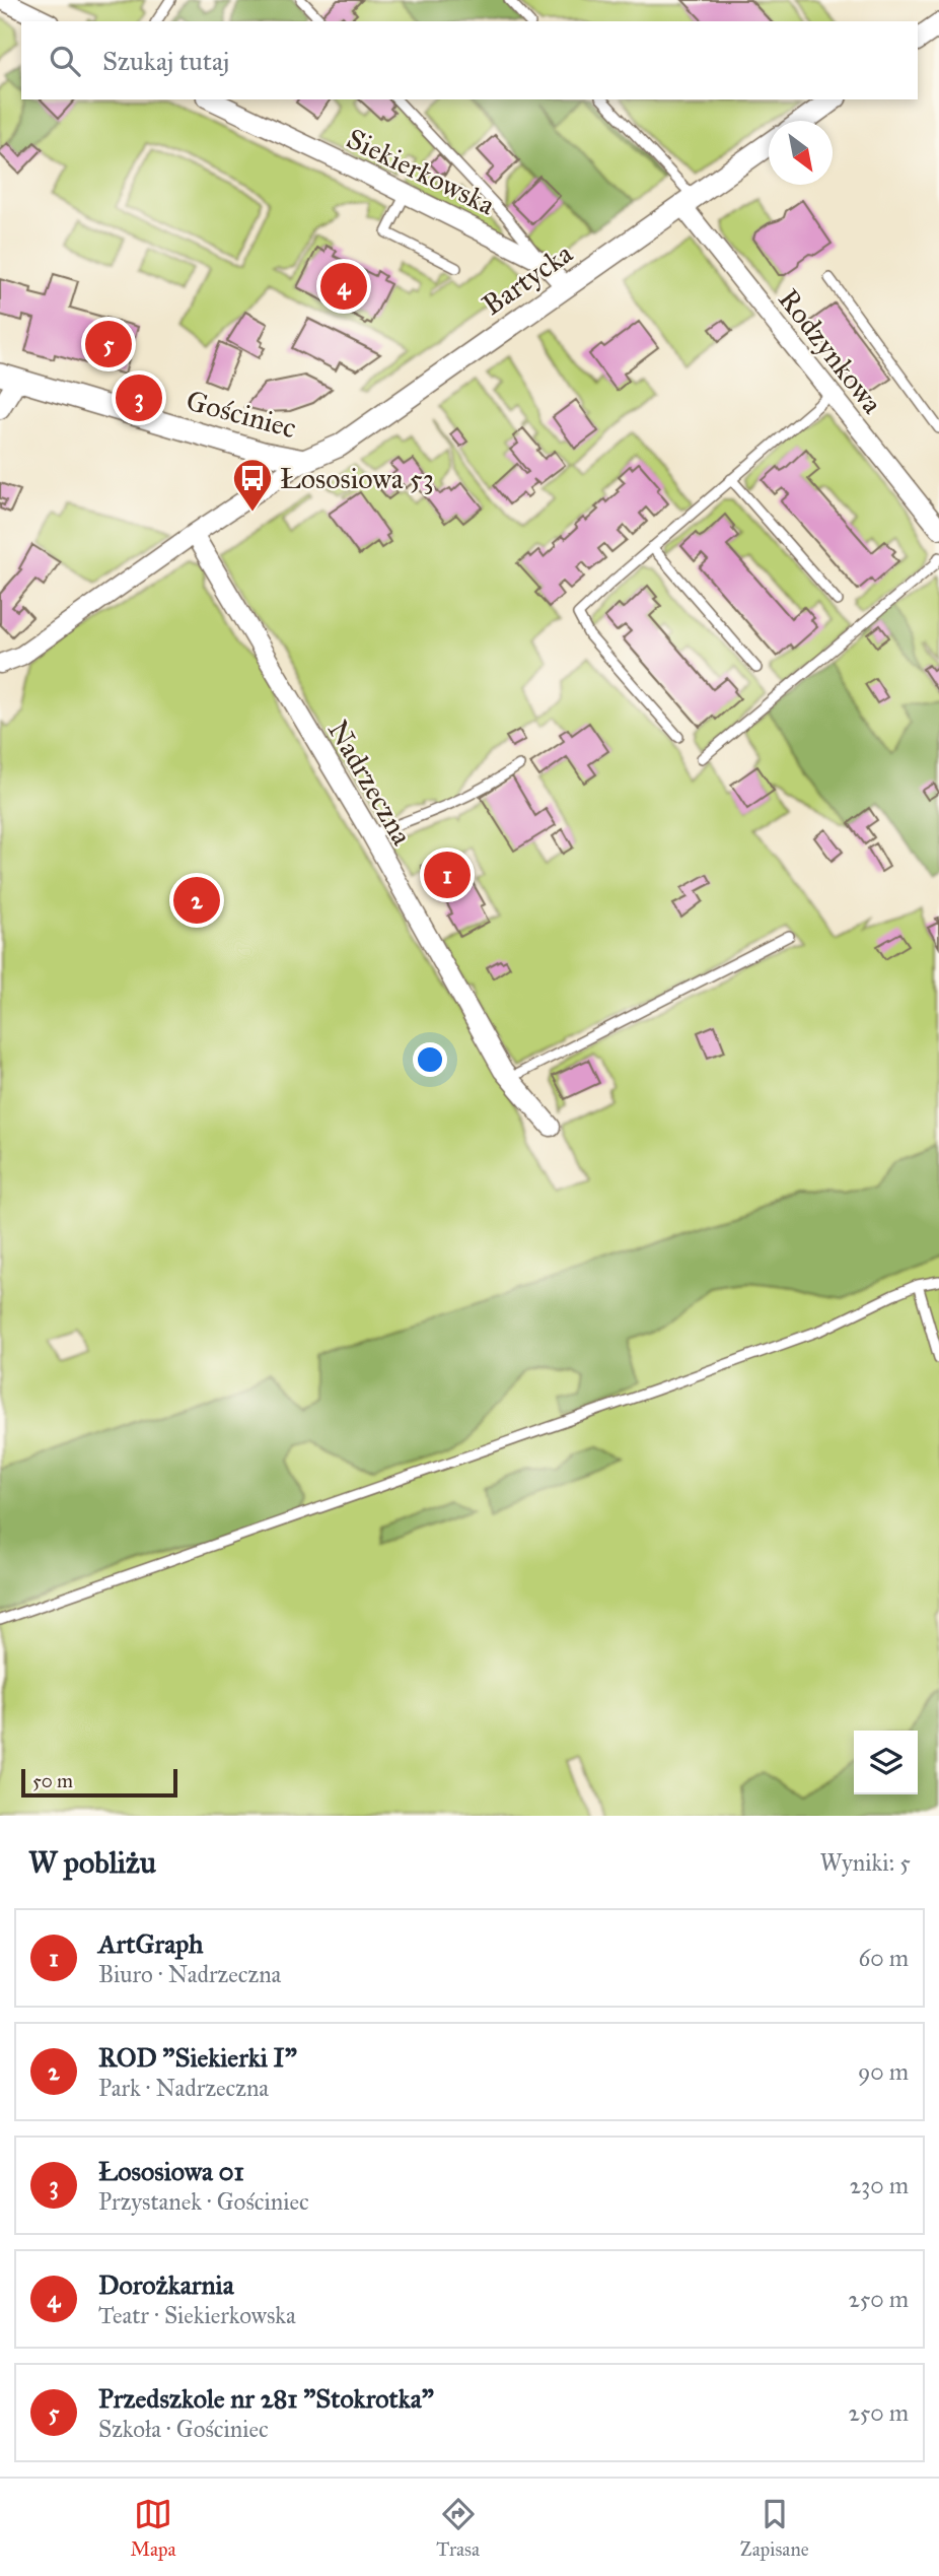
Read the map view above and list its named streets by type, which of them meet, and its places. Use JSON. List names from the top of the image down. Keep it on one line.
{"streets":{"street":["Siekierkowska","Bartycka","Rodzynkowa","Gościniec","Nadrzeczna"]},"crossings":[["Siekierkowska","Bartycka"],["Bartycka","Rodzynkowa"],["Bartycka","Gościniec"]],"places":{"bus stop":["Łososiowa 53"]},"scale_bar":"50 m","north":"bottom right","page":{"search":"Szukaj tutaj","pins":["4","5","3","1","2"],"scale":"50 m","heading":["W pobliżu","Wyniki: 5"],"list":[{"mark":"1","name":"ArtGraph","note":"Biuro · Nadrzeczna","value":"60 m"},{"mark":"2","name":"ROD \"Siekierki I\"","note":"Park · Nadrzeczna","value":"90 m"},{"mark":"3","name":"Łososiowa 01","note":"Przystanek · Gościniec","value":"230 m"},{"mark":"4","name":"Dorożkarnia","note":"Teatr · Siekierkowska","value":"250 m"},{"mark":"5","name":"Przedszkole nr 281 \"Stokrotka\"","note":"Szkoła · Gościniec","value":"250 m"}],"nav":["Mapa","Trasa","Zapisane"]}}
